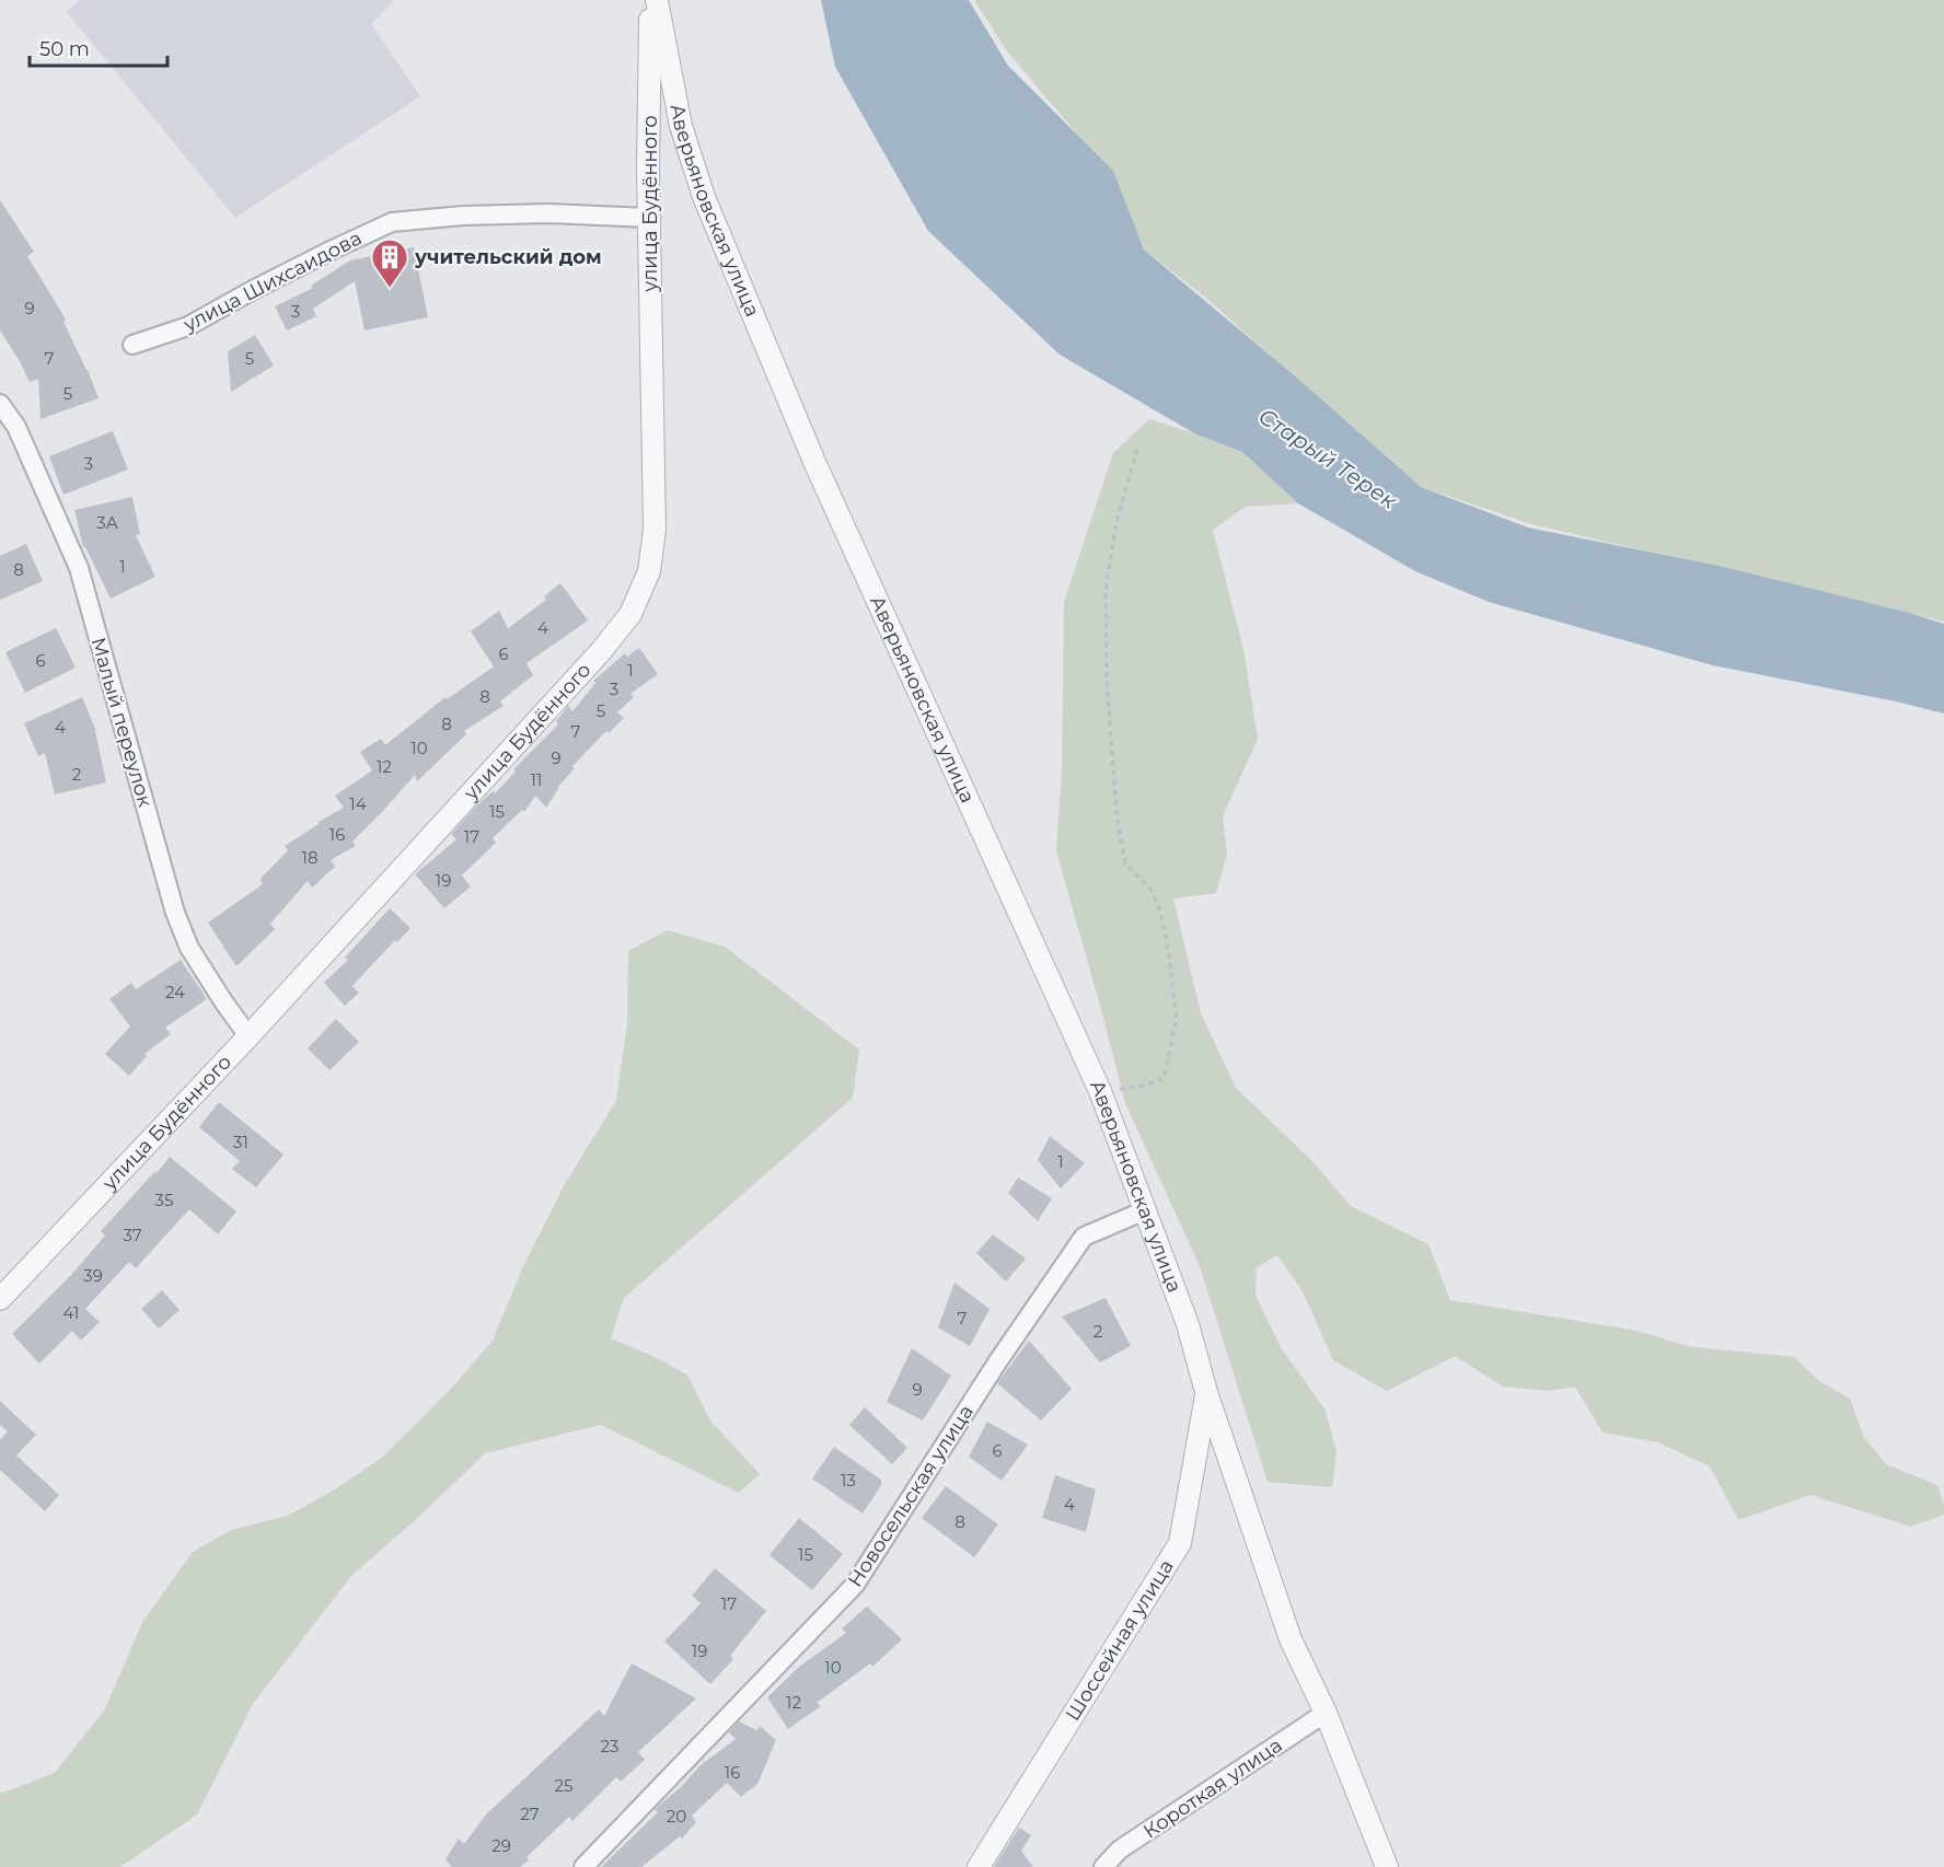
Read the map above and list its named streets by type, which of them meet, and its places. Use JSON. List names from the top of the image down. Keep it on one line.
{"streets":{"street":["улица Будённого","Аверьяновская улица","улица Шихсаидова","Малый переулок","Новосельская улица","Шоссейная улица","Короткая улица"]},"crossings":[["улица Будённого","улица Шихсаидова"],["улица Будённого","Малый переулок"],["Аверьяновская улица","Новосельская улица"],["Аверьяновская улица","Шоссейная улица"],["Аверьяновская улица","Короткая улица"]],"water":["Старый Терек"],"places":{"building":["учительский дом"]},"house_numbers":["9","3","7","5","5","3","3А","1","8","4","6","6","1","3","8","5","8","4","7","10","9","12","2","11","14","15","16","17","18","19","24","31","1","35","37","39","41","7","2","9","6","13","4","8","15","17","19","10","12","23","16","25","27","20","29"],"scale_bar":"50 m"}
